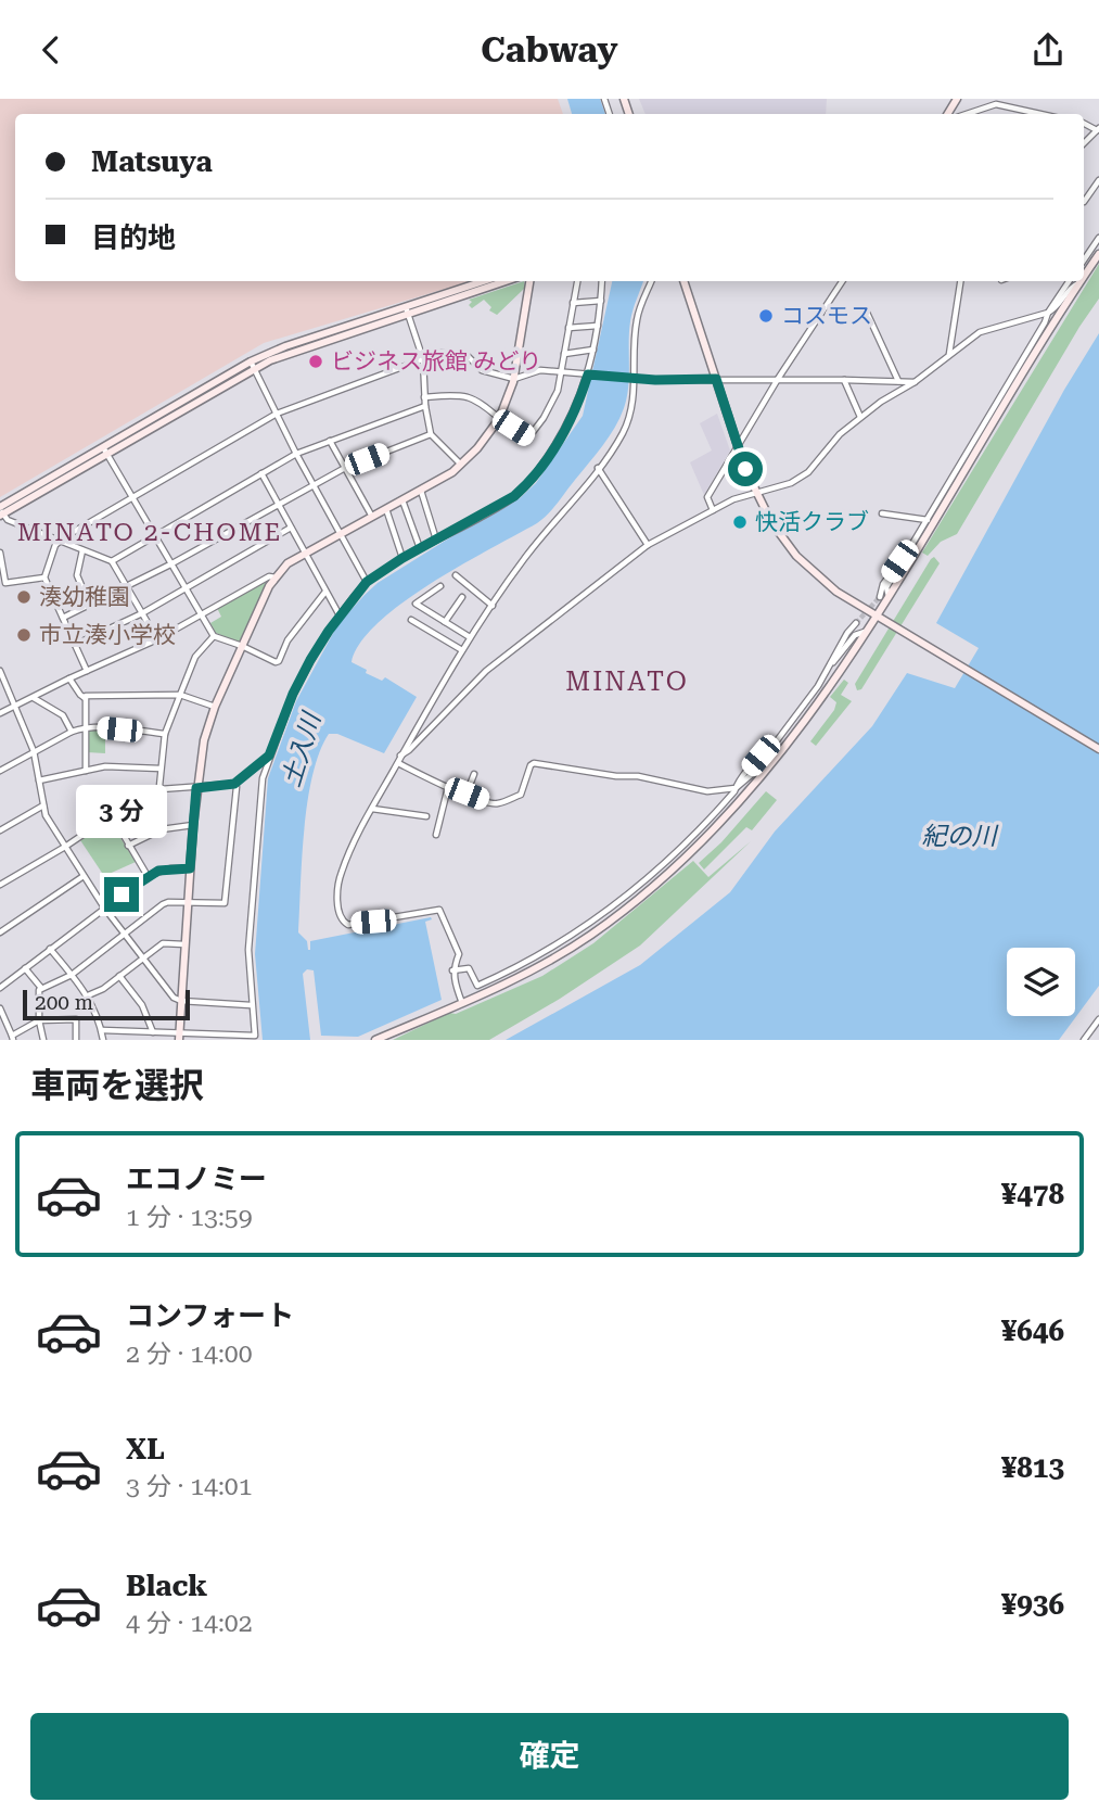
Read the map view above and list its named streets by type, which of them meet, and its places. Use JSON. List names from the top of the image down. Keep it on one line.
{"districts":["MINATO 2-CHOME","MINATO"],"water":["土入川","紀の川"],"places":["コスモス","ビジネス旅館 みどり","快活クラブ","湊幼稚園","市立湊小学校"],"scale_bar":"200 m","page":{"header":"Cabway","banner":["Matsuya","目的地"],"bubble":"3 分","scale":"200 m","heading":"車両を選択","list":[{"name":"エコノミー","note":"1 分 · 13:59","value":"¥478"},{"name":"コンフォート","note":"2 分 · 14:00","value":"¥646"},{"name":"XL","note":"3 分 · 14:01","value":"¥813"},{"name":"Black","note":"4 分 · 14:02","value":"¥936"}],"buttons":"確定"}}
